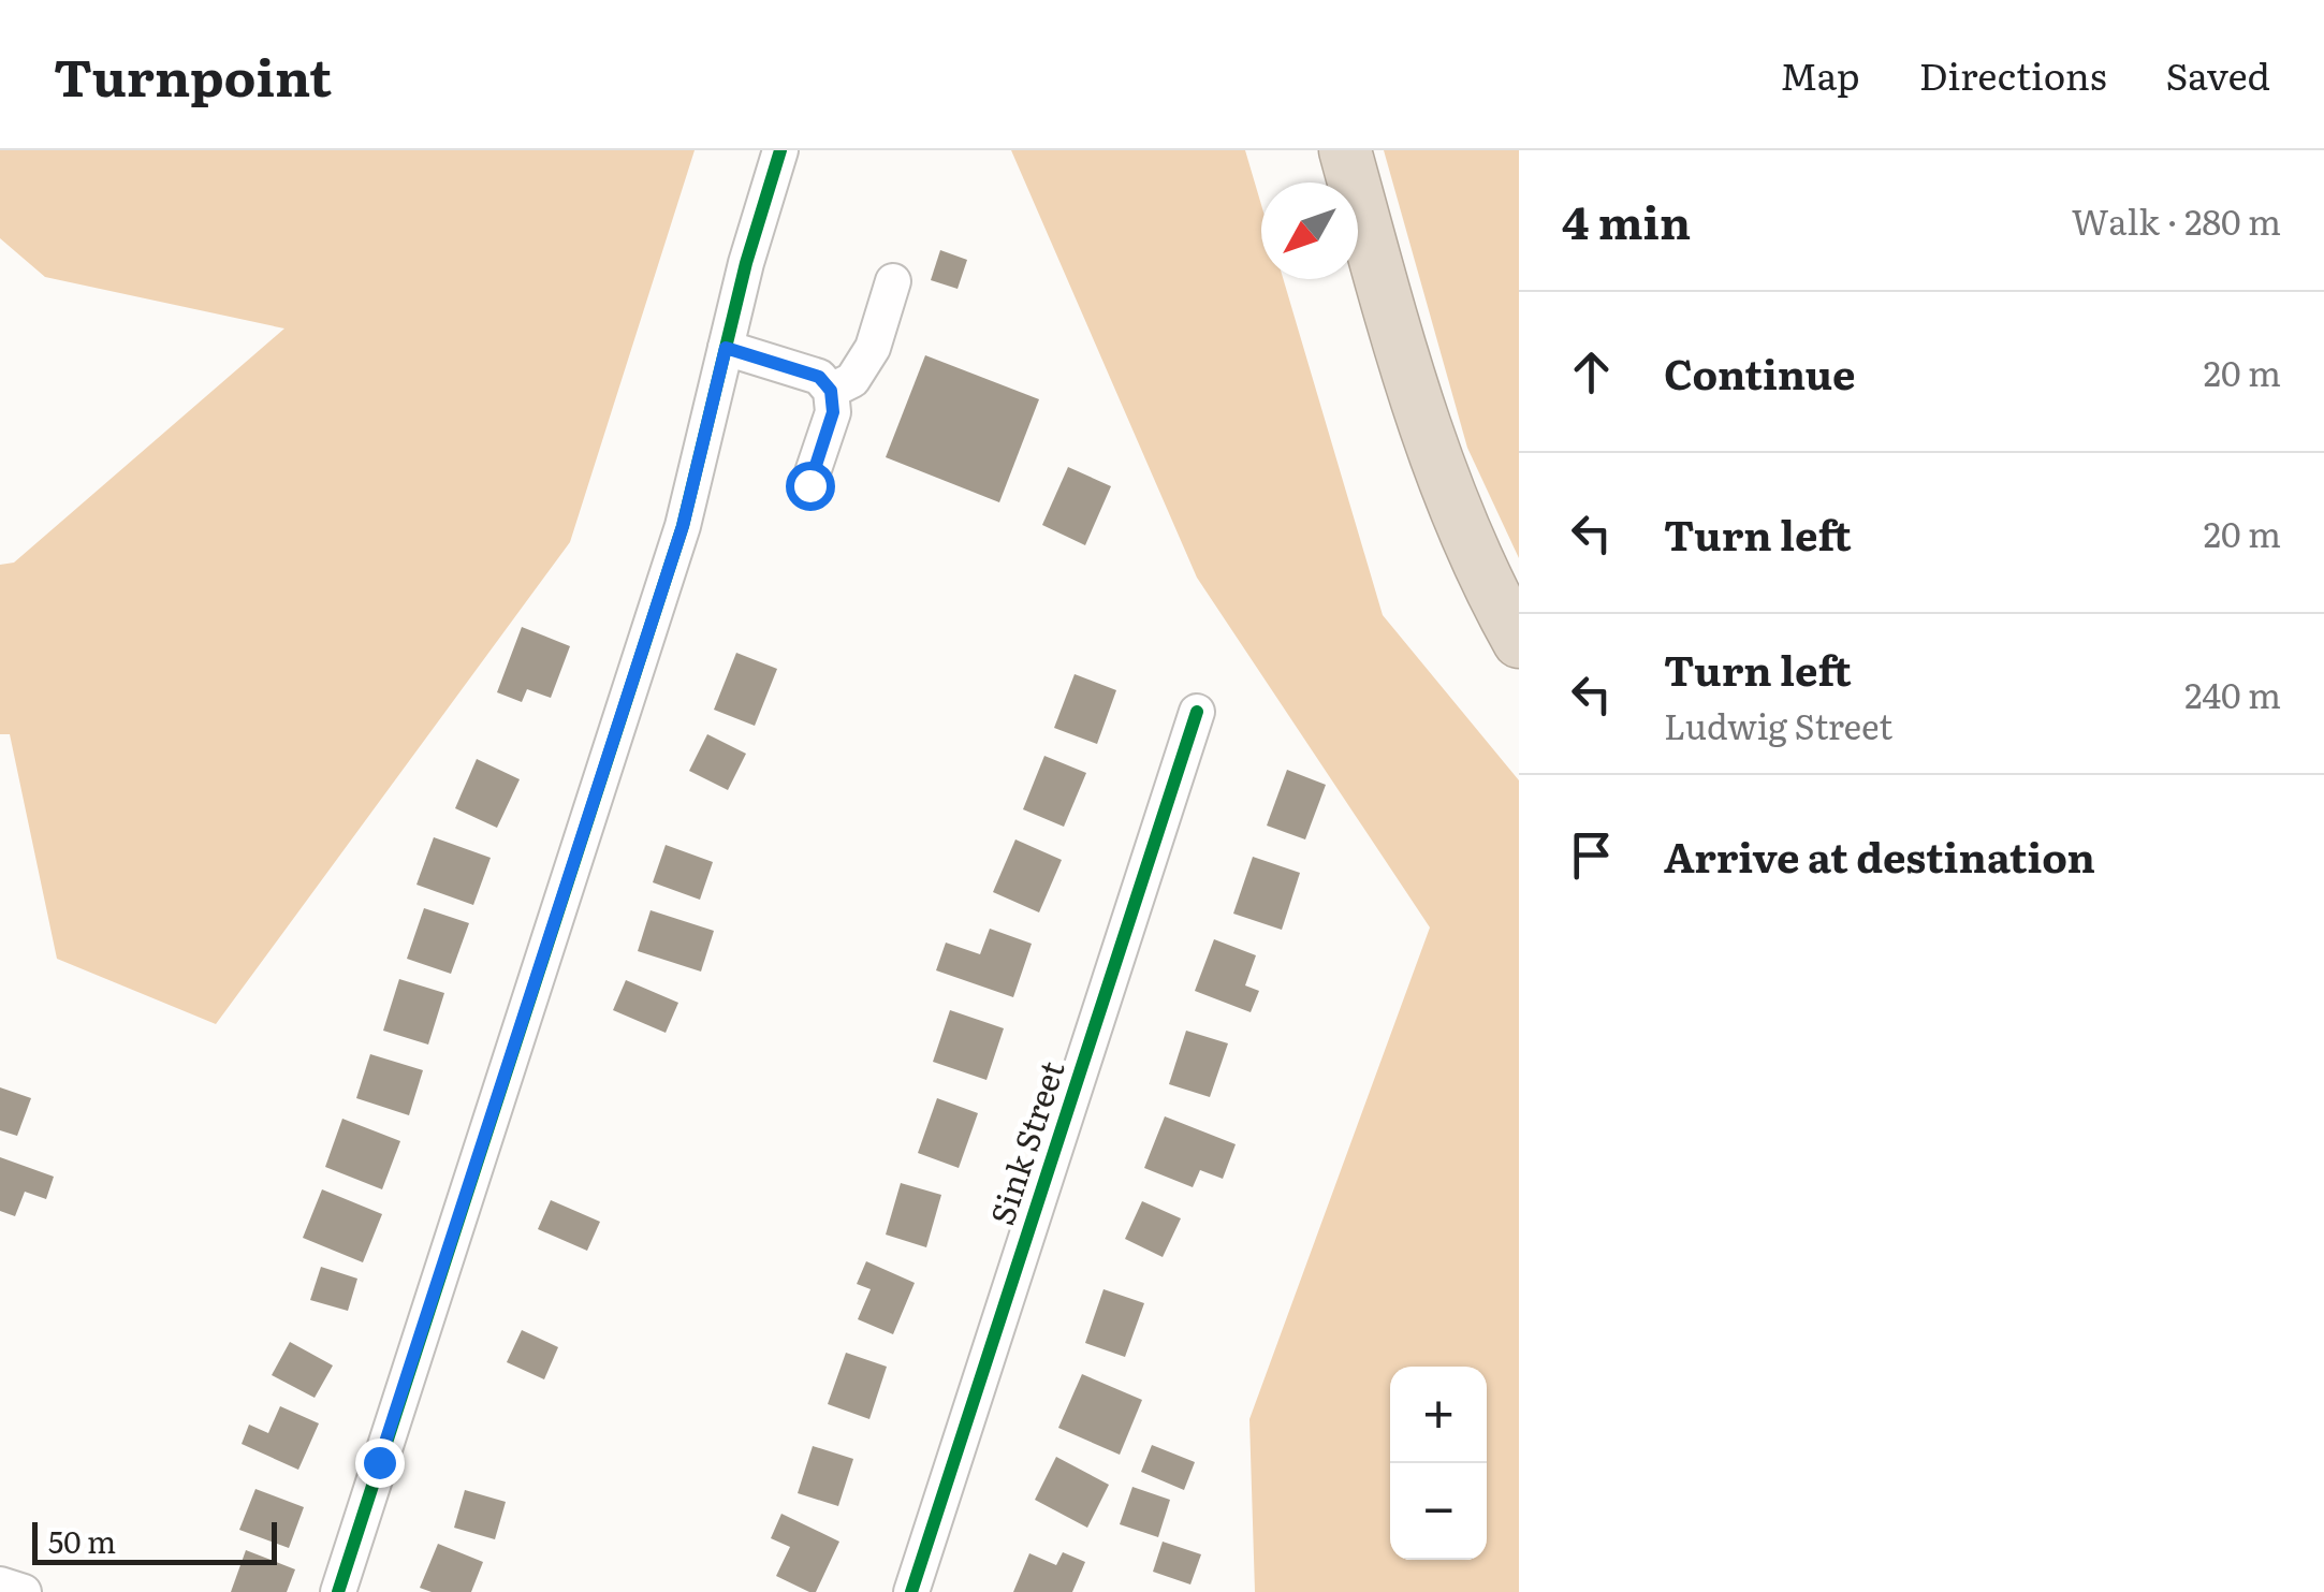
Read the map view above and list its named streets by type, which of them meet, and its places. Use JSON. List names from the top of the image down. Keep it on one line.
{"streets":{"street":["Sink Street"]},"scale_bar":"50 m","north":"bottom left","page":{"header":"Turnpoint","nav":["Map","Directions","Saved"],"heading":["4 min","Walk · 280 m"],"list":[["Continue","20 m"],["Turn left","20 m"],["Turn left","Ludwig Street","240 m"],"Arrive at destination"],"map_buttons":["+","−"],"scale":"50 m"}}
